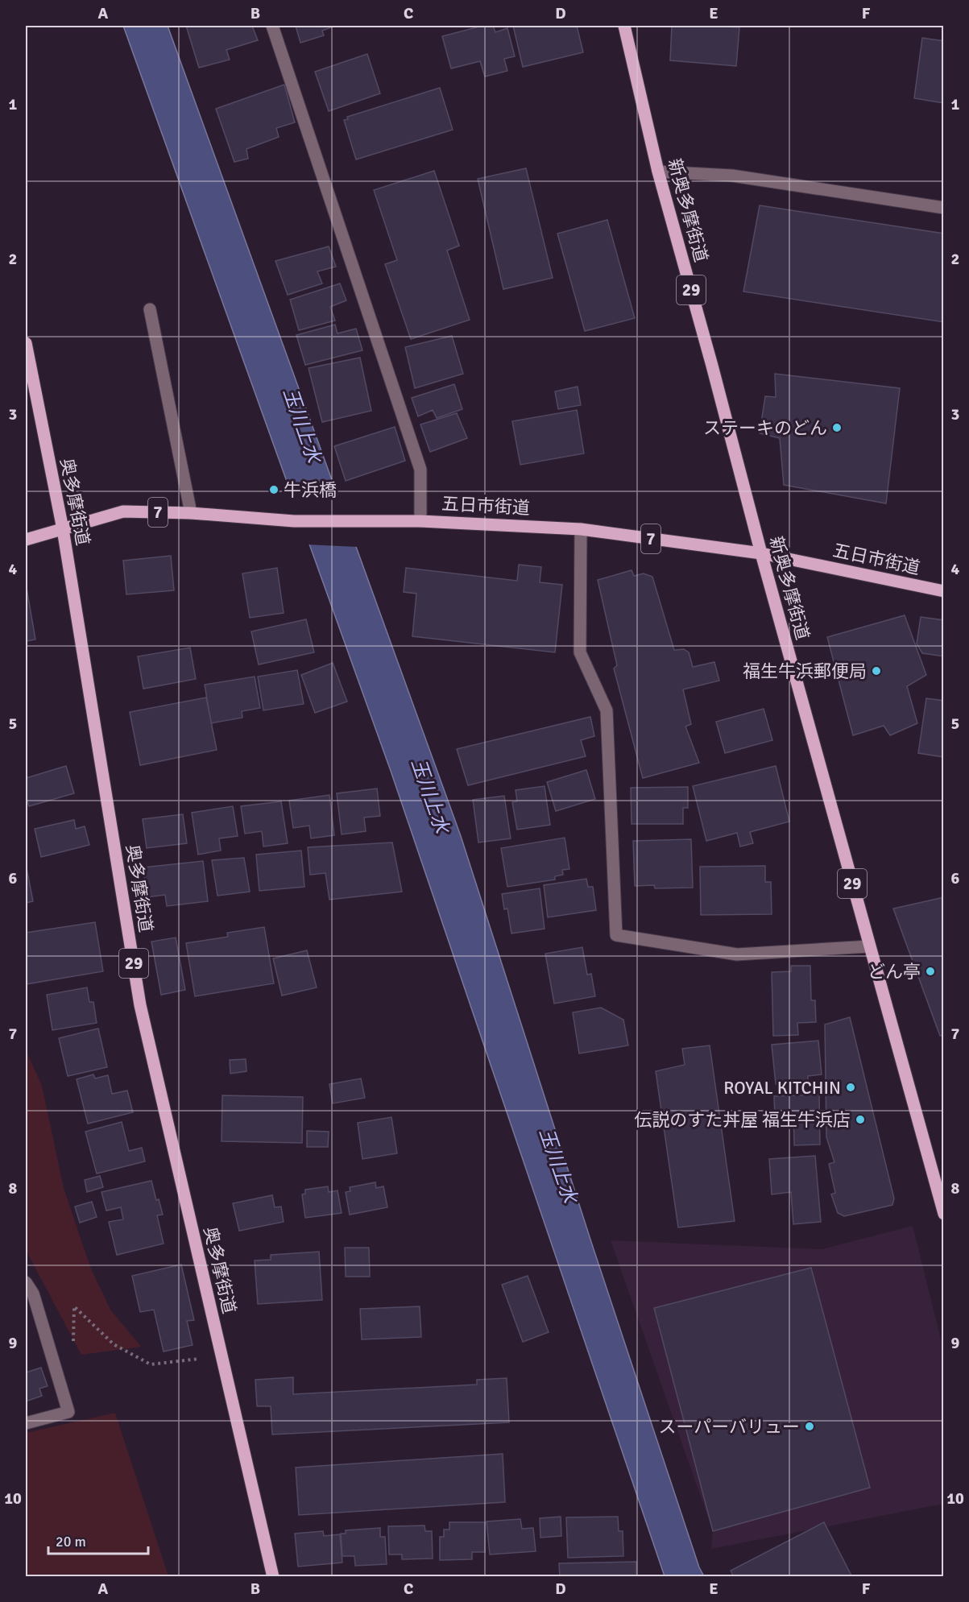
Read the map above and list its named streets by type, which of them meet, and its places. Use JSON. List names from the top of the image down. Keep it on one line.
{"streets":{"main road":["新奥多摩街道","29","奥多摩街道","五日市街道","7"]},"crossings":[["新奥多摩街道","五日市街道"],["奥多摩街道","五日市街道"]],"water":["玉川上水"],"places":["ステーキのどん","牛浜橋","福生牛浜郵便局","どん亭","ROYAL KITCHIN","伝説のすた丼屋 福生牛浜店","スーパーバリュー"],"scale_bar":"20 m","grid":{"columns":["A","B","C","D","E","F"],"rows":["1","2","3","4","5","6","7","8","9","10"]}}
